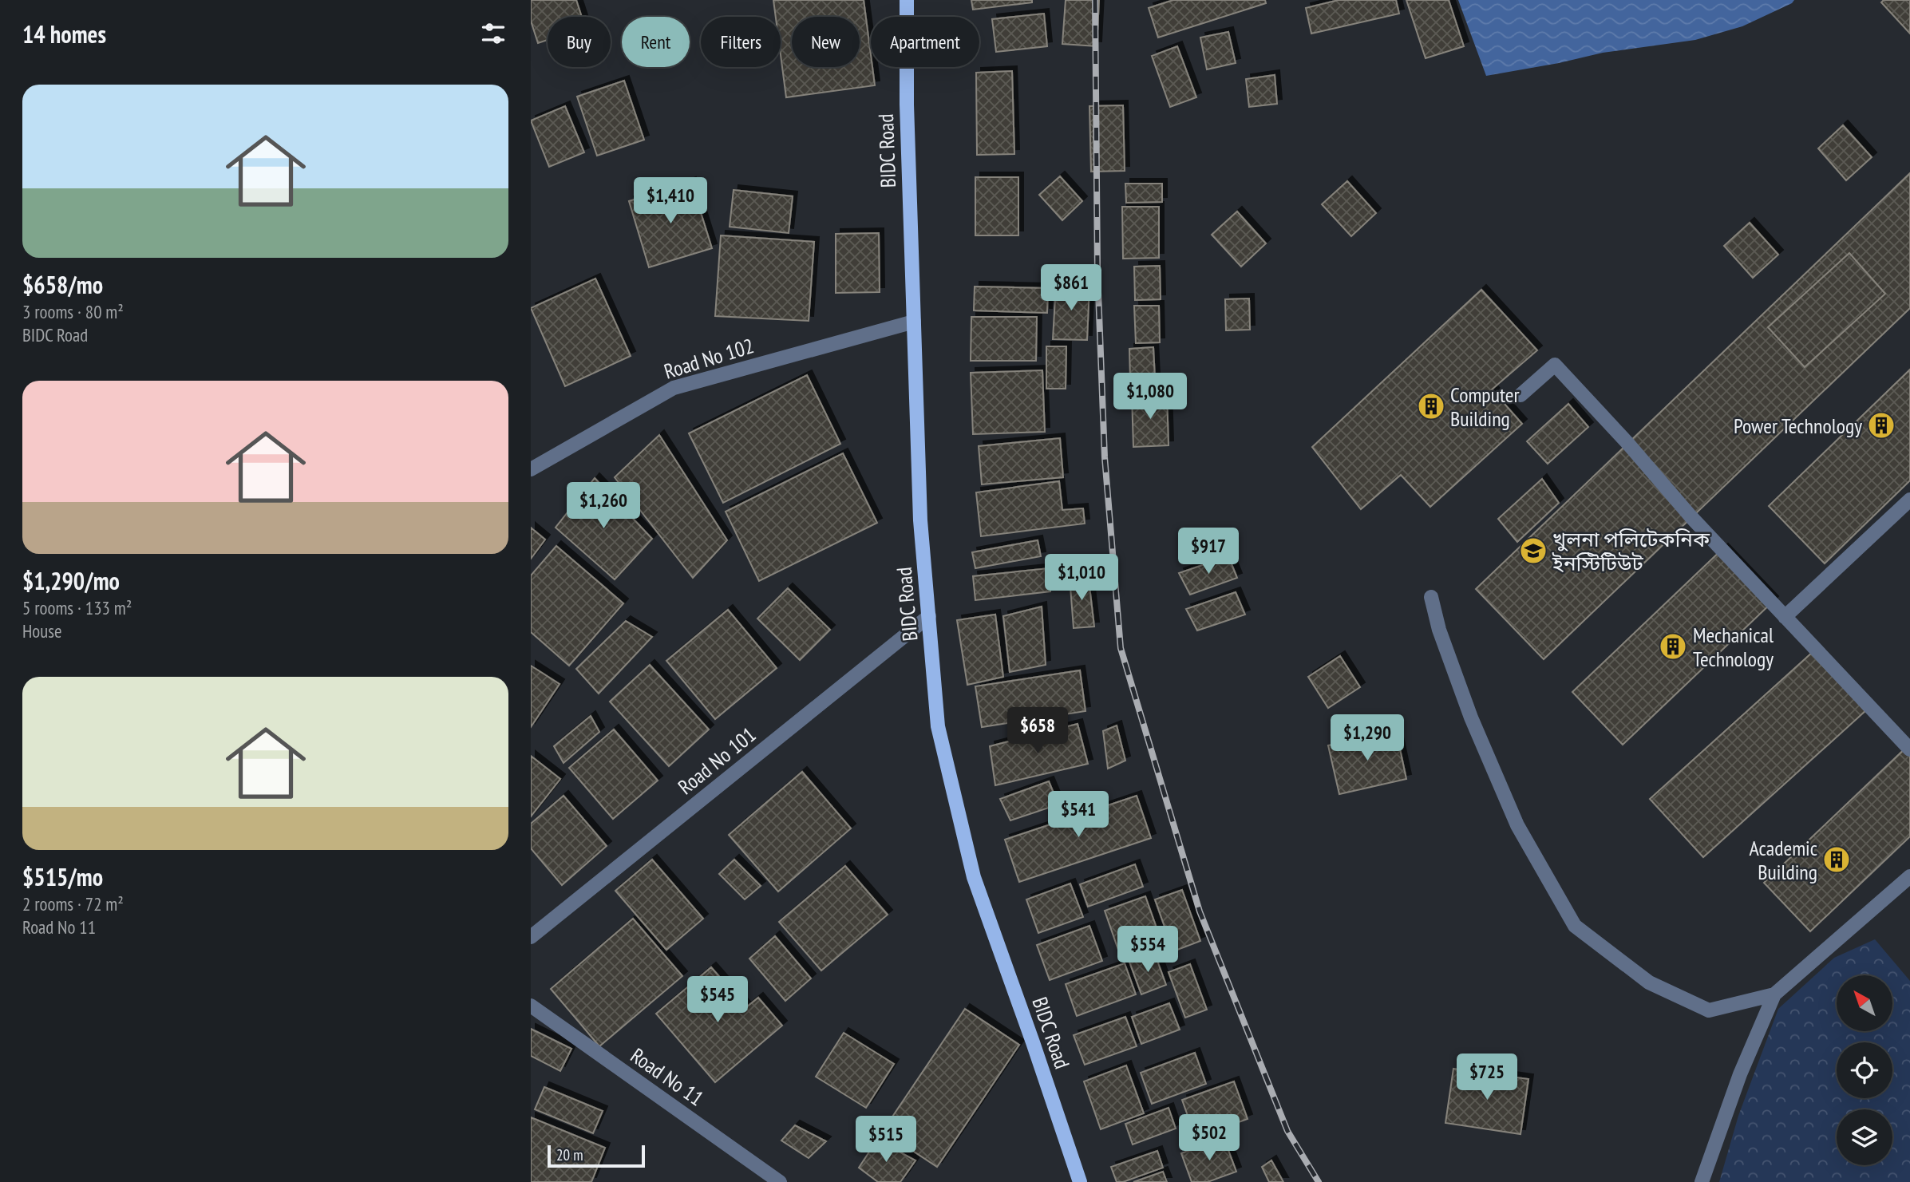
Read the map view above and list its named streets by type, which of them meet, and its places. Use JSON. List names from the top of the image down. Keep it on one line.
{"streets":{"main road":["BIDC Road"],"street":["Road No 102","Road No 101","Road No 11"]},"crossings":[["BIDC Road","Road No 102"],["BIDC Road","Road No 101"]],"places":{"building":["Computer Building","Power Technology","Mechanical Technology","Academic Building"],"school or university":["খুলনা পলিটেকনিক ইনস্টিটিউট"]},"scale_bar":"20 m","north":"top left","page":{"heading":"14 homes","chip":["Buy","Rent","Filters","New","Apartment"],"list":[{"name":"$658/mo","note":"3 rooms · 80 m² · BIDC Road"},{"name":"$1,290/mo","note":"5 rooms · 133 m² · House"},{"name":"$515/mo","note":"2 rooms · 72 m² · Road No 11"}],"price":["$1,410","$861","$1,080","$1,260","$917","$1,010","$658","$1,290","$541","$554","$545","$725","$502","$515"],"scale":"20 m"}}
